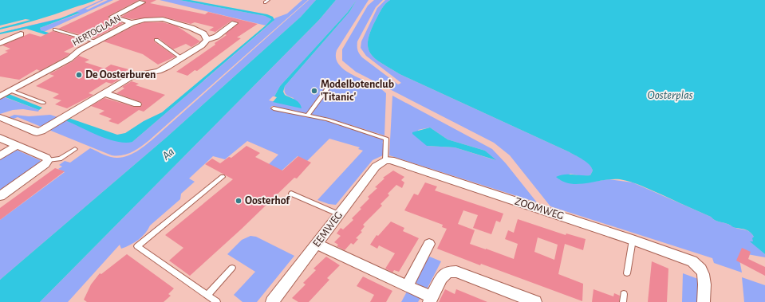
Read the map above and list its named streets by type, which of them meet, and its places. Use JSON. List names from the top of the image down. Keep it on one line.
{"streets":{"street":["HERTOGLAAN","ZOOMWEG","EEMWEG"]},"crossings":[["ZOOMWEG","EEMWEG"]],"water":["Oosterplas","Aa"],"places":["De Oosterburen","Modelbotenclub 'Titanic'","Oosterhof"]}
